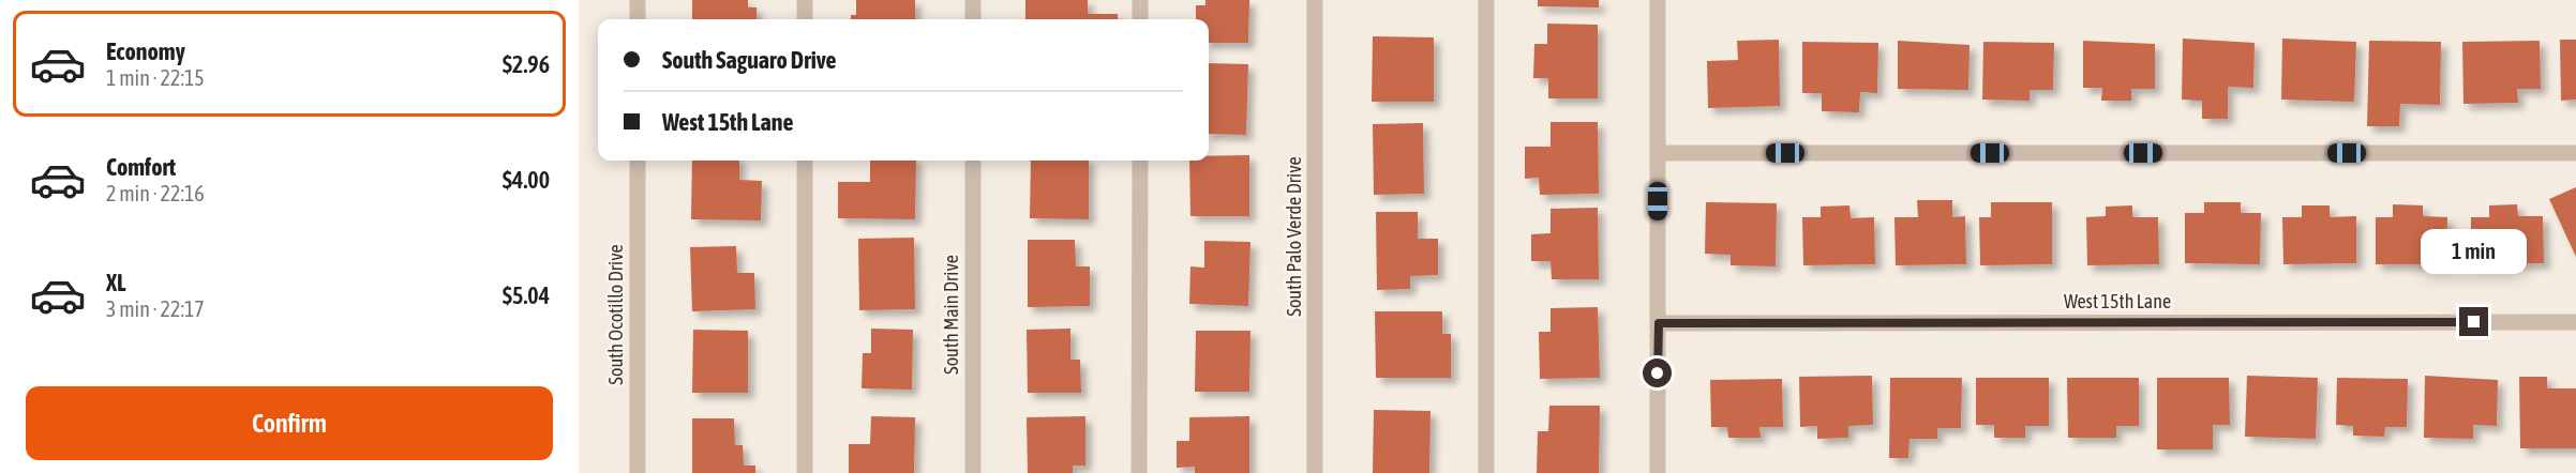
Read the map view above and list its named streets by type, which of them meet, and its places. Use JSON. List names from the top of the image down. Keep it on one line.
{"streets":{"street":["South Palo Verde Drive","West 15th Lane","South Ocotillo Drive","South Main Drive"]},"page":{"list":[{"name":"Economy","note":"1 min · 22:15","value":"$2.96"},{"name":"Comfort","note":"2 min · 22:16","value":"$4.00"},{"name":"XL","note":"3 min · 22:17","value":"$5.04"}],"banner":["South Saguaro Drive","West 15th Lane"],"bubble":"1 min","buttons":"Confirm"}}
